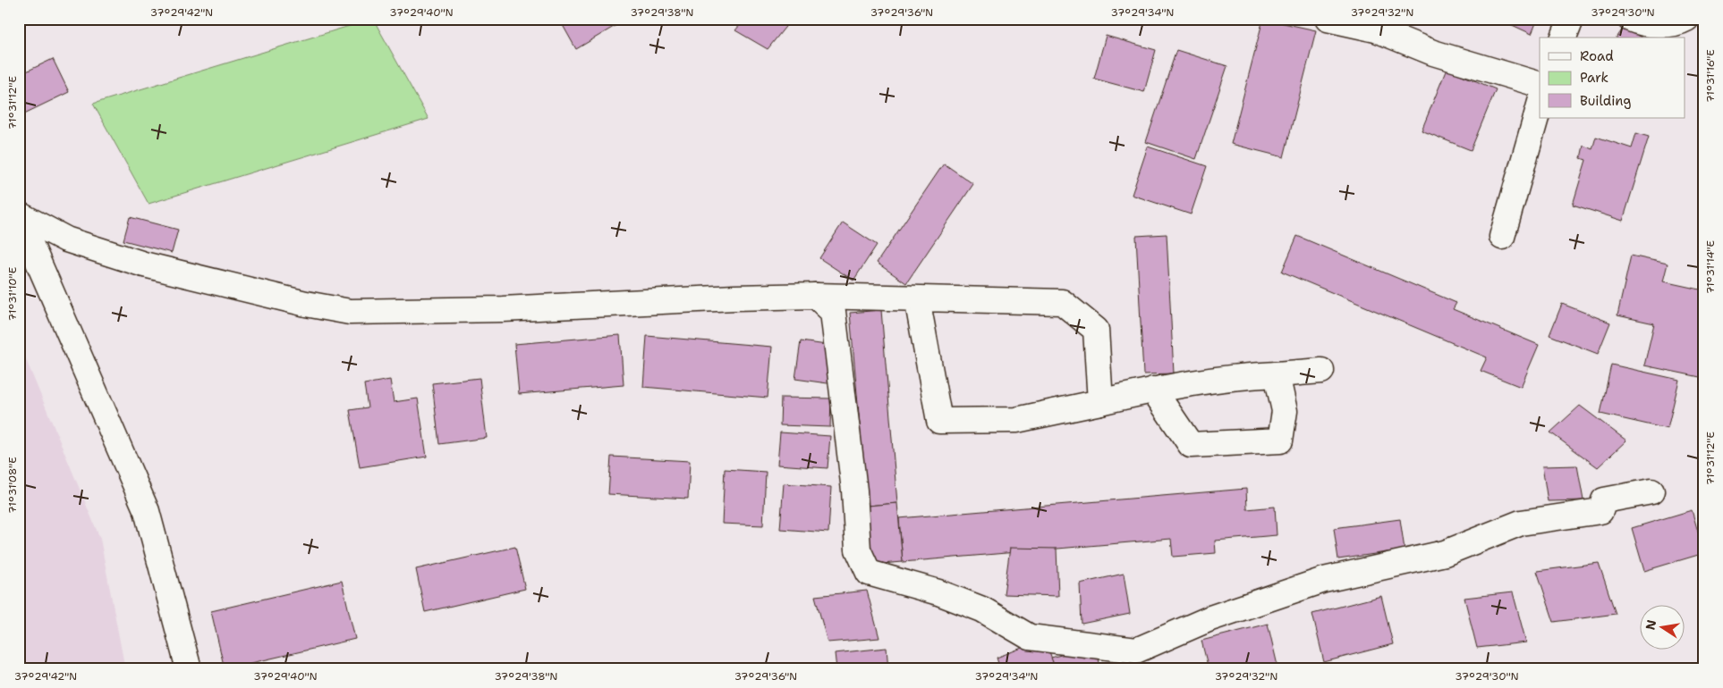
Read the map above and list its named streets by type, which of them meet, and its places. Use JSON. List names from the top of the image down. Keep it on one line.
{"legend":["Road","Park","Building"],"north":"left","coordinates":["37°29'42\"N","37°29'40\"N","37°29'38\"N","37°29'36\"N","37°29'34\"N","37°29'32\"N","37°29'30\"N","71°31'16\"E","71°31'12\"E","71°31'14\"E","71°31'10\"E","71°31'08\"E"]}
